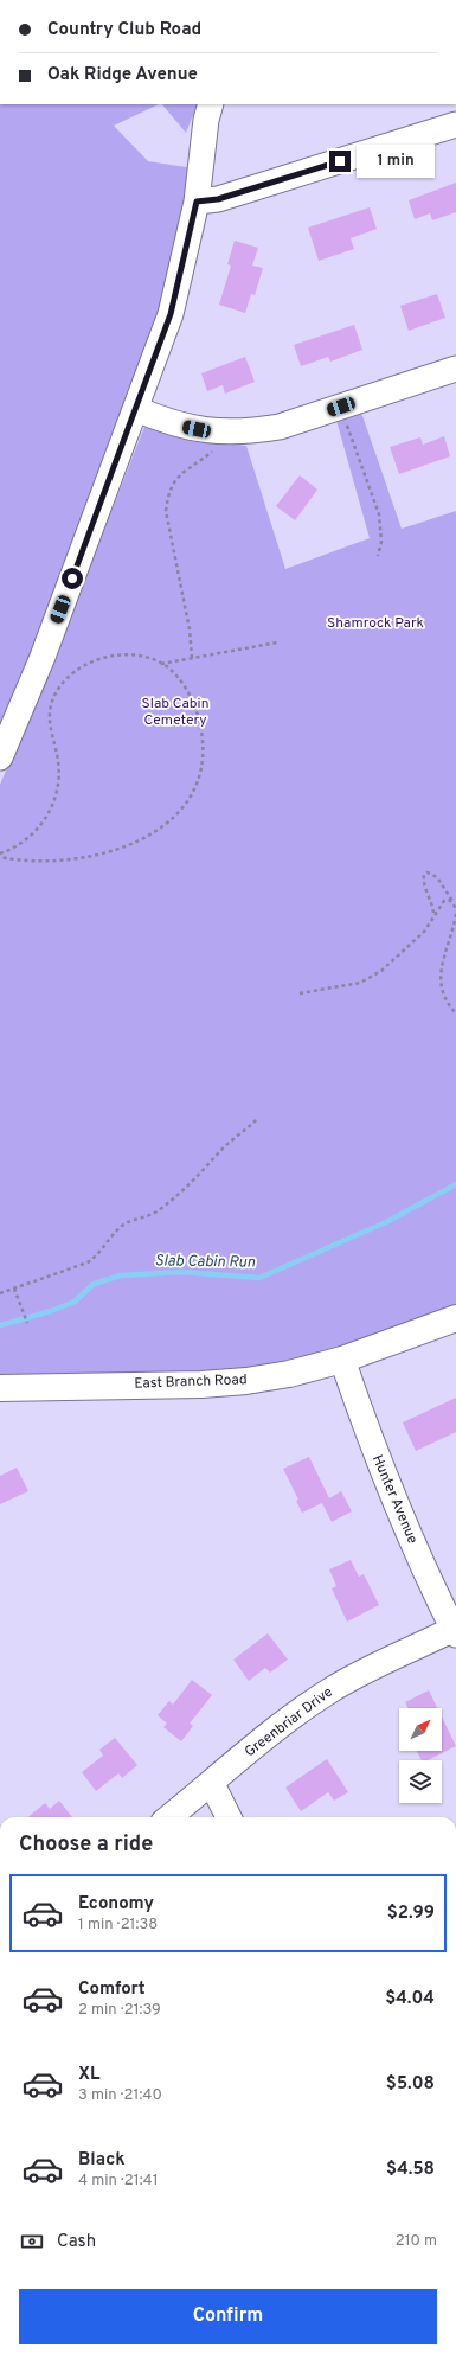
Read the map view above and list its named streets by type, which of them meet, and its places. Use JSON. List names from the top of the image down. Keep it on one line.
{"streets":{"main road":["East Branch Road"],"street":["Hunter Avenue","Greenbriar Drive"]},"crossings":[["East Branch Road","Hunter Avenue"],["Hunter Avenue","Greenbriar Drive"]],"water":["Slab Cabin Run"],"parks":["Shamrock Park","Slab Cabin Cemetery"],"north":"top right","page":{"banner":["Country Club Road","Oak Ridge Avenue"],"bubble":"1 min","heading":"Choose a ride","list":[{"name":"Economy","note":"1 min · 21:38","value":"$2.99"},{"name":"Comfort","note":"2 min · 21:39","value":"$4.04"},{"name":"XL","note":"3 min · 21:40","value":"$5.08"},{"name":"Black","note":"4 min · 21:41","value":"$4.58"}],"pay":["Cash","210 m"],"buttons":"Confirm"}}
